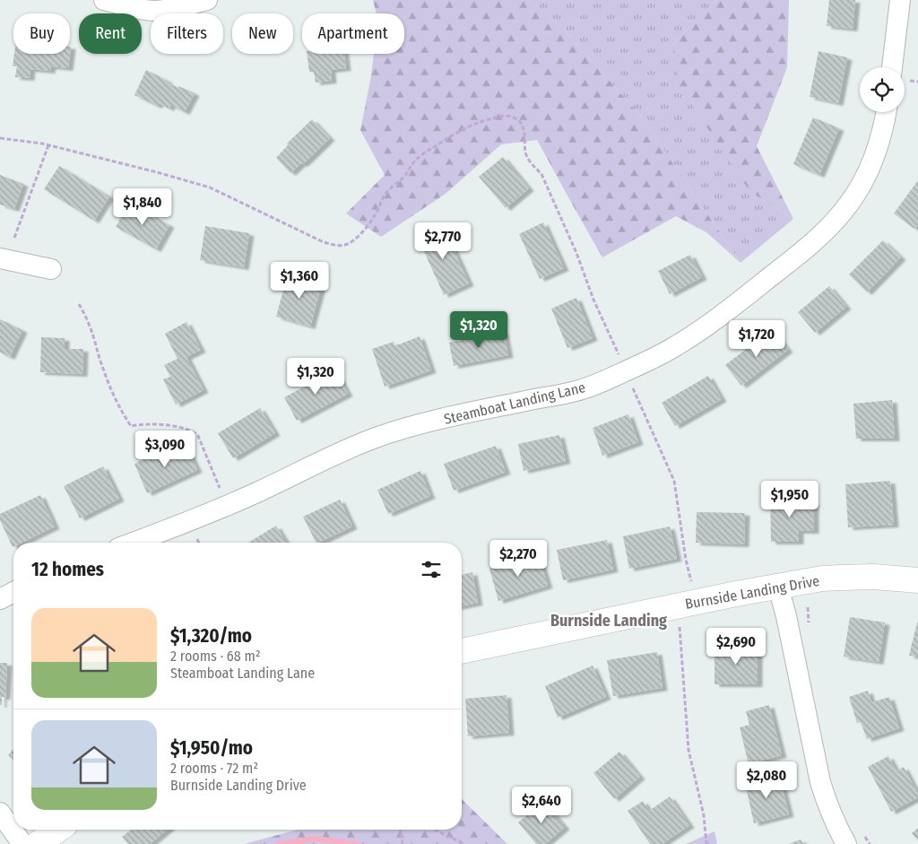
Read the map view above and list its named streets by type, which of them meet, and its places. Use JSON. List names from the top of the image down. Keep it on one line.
{"streets":{"street":["Steamboat Landing Lane","Burnside Landing Drive"]},"districts":["Burnside Landing"],"page":{"chip":["Buy","Rent","Filters","New","Apartment"],"price":["$1,840","$2,770","$1,360","$1,320","$1,720","$1,320","$3,090","$1,950","$2,270","$2,690","$2,080","$2,640"],"heading":"12 homes","list":[{"name":"$1,320/mo","note":"2 rooms · 68 m² · Steamboat Landing Lane"},{"name":"$1,950/mo","note":"2 rooms · 72 m² · Burnside Landing Drive"}]}}
